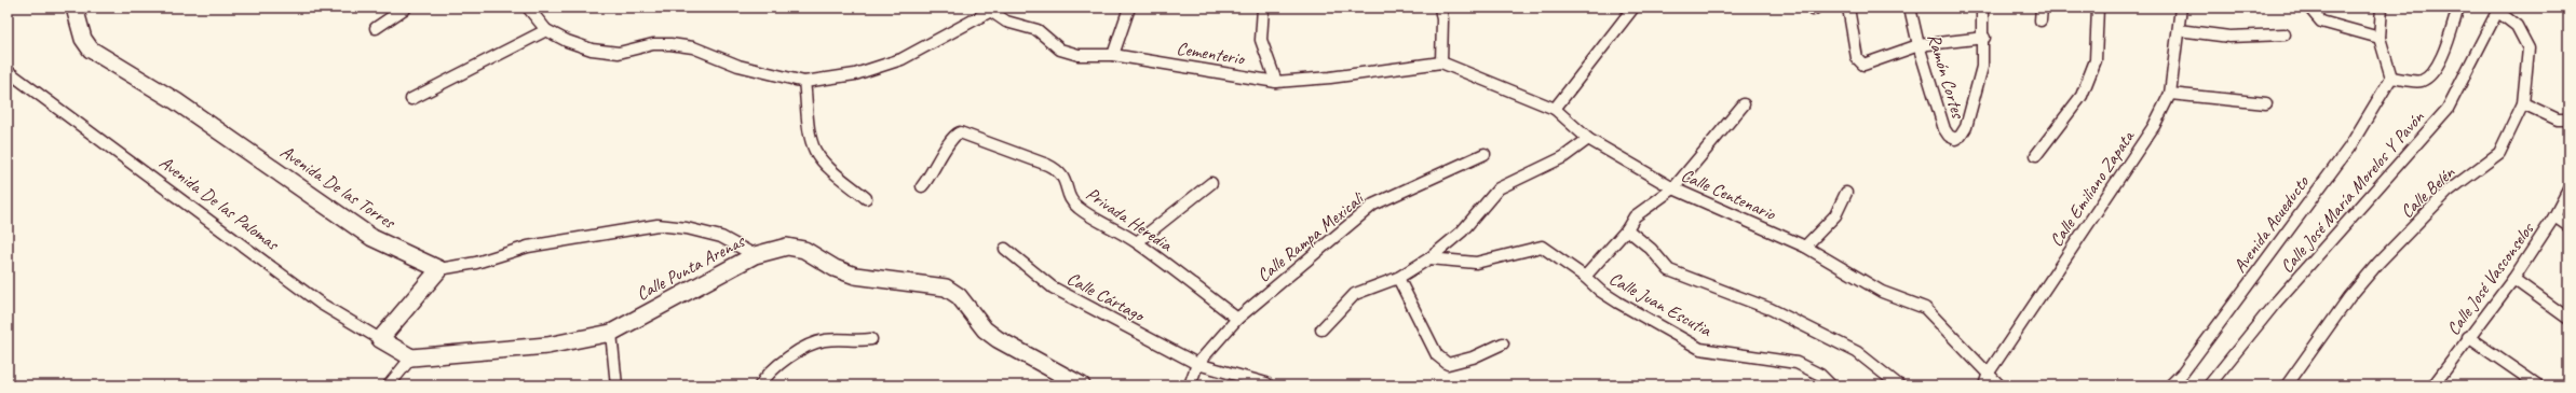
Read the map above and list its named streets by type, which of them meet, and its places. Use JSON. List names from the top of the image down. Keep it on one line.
{"streets":{"street":["Cementerio","Ramón Cortes","Avenida De las Torres","Calle Emiliano Zapata","Calle José María Morelos Y Pavón","Calle Belén","Calle Centenario","Avenida De las Palomas","Privada Heredia","Avenida Acueducto","Calle Rampa Mexicali","Calle Punta Arenas","Calle José Vasconselos","Calle Cártago","Calle Juan Escutia"]},"crossings":[["Cementerio","Calle Centenario"],["Calle Emiliano Zapata","Calle Centenario"],["Calle José María Morelos Y Pavón","Calle Belén"],["Avenida De las Palomas","Calle Punta Arenas"],["Privada Heredia","Calle Rampa Mexicali"],["Calle Rampa Mexicali","Calle Cártago"]]}
